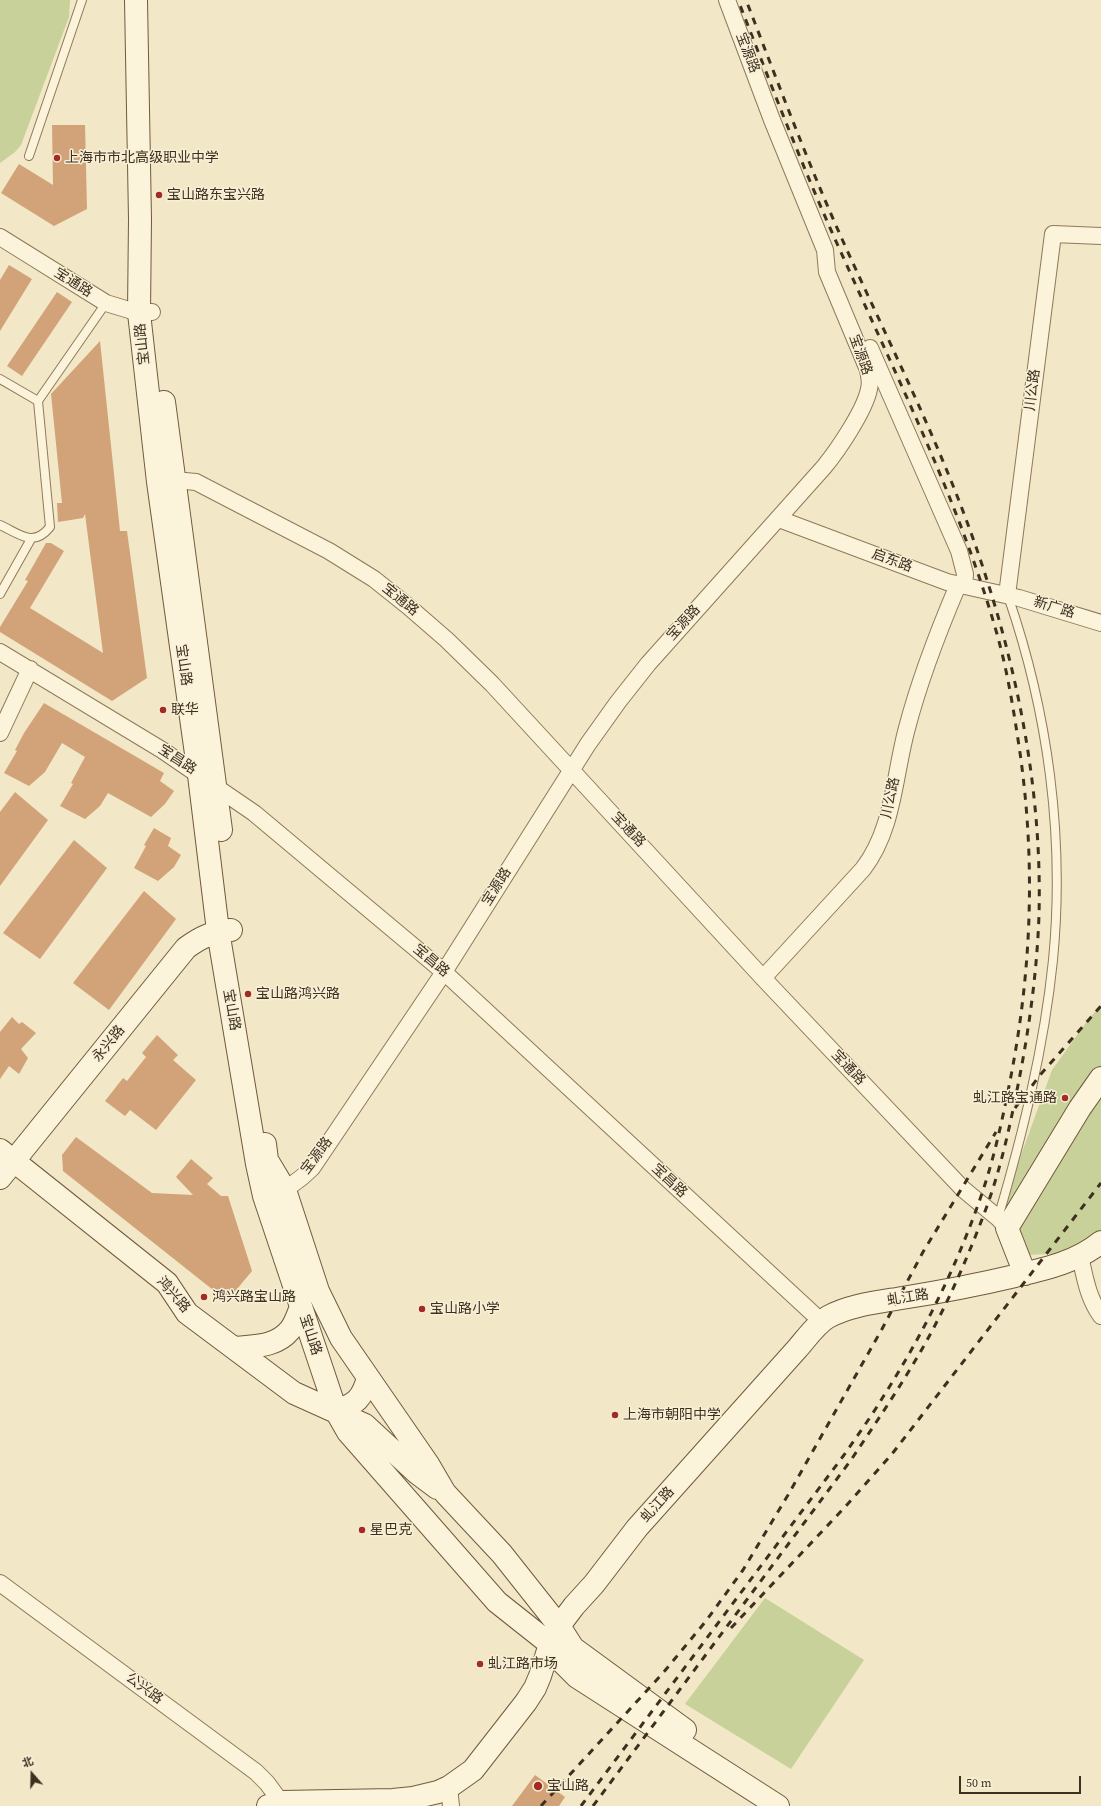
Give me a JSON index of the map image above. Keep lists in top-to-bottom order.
{
  "streets": {
    "main road": [
      "宝通路",
      "宝山路",
      "永兴路",
      "鸿兴路",
      "虬江路"
    ],
    "street": [
      "宝源路",
      "川公路",
      "启东路",
      "新广路",
      "宝昌路",
      "公兴路"
    ]
  },
  "crossings": [
    ["宝源路", "宝通路"],
    ["宝源路", "宝山路"],
    ["宝源路", "启东路"],
    ["宝源路", "宝昌路"],
    ["宝通路", "宝山路"],
    ["宝通路", "川公路"],
    ["宝通路", "虬江路"],
    ["宝山路", "宝昌路"],
    ["宝山路", "永兴路"],
    ["宝山路", "鸿兴路"],
    ["宝山路", "虬江路"],
    ["川公路", "启东路"],
    ["川公路", "新广路"],
    ["启东路", "新广路"],
    ["宝昌路", "虬江路"],
    ["永兴路", "鸿兴路"],
    ["虬江路", "公兴路"]
  ],
  "places": [
    "上海市市北高级职业中学",
    "宝山路东宝兴路",
    "联华",
    "宝山路鸿兴路",
    "虬江路宝通路",
    "鸿兴路宝山路",
    "宝山路小学",
    "上海市朝阳中学",
    "星巴克",
    "虬江路市场",
    "宝山路"
  ],
  "scale_bar": "50 m",
  "north": "top"
}
